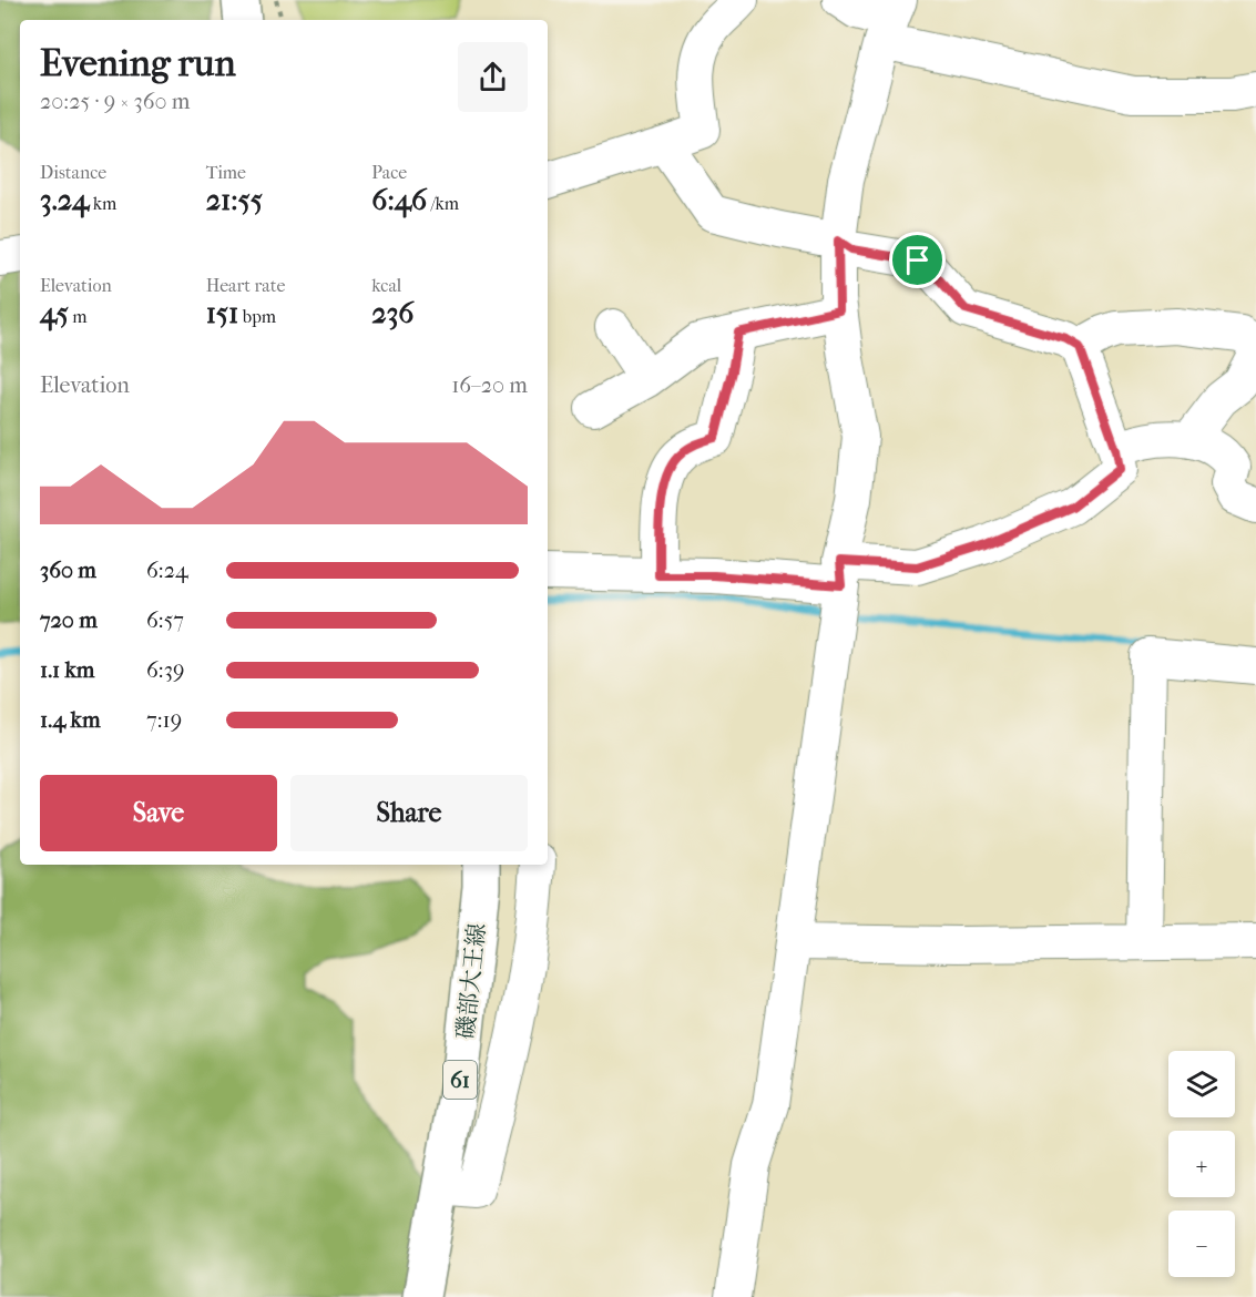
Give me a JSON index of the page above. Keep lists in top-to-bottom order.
{
  "streets": {
    "main road": ["磯部大王線", "61"]
  },
  "page": {
    "heading": ["Evening run", "20:25 · 9 × 360 m"],
    "stats": [
      ["Distance", "3.24 km"],
      ["Time", "21:55"],
      ["Pace", "6:46 /km"],
      ["Elevation", "45 m"],
      ["Heart rate", "151 bpm"],
      ["kcal", "236"]
    ],
    "chart": ["Elevation", "16–20 m"],
    "list": [
      {
        "name": "360 m",
        "note": "6:24"
      },
      {
        "name": "720 m",
        "note": "6:57"
      },
      {
        "name": "1.1 km",
        "note": "6:39"
      },
      {
        "name": "1.4 km",
        "note": "7:19"
      }
    ],
    "buttons": ["Save", "Share"],
    "map_buttons": ["+", "−"]
  }
}
